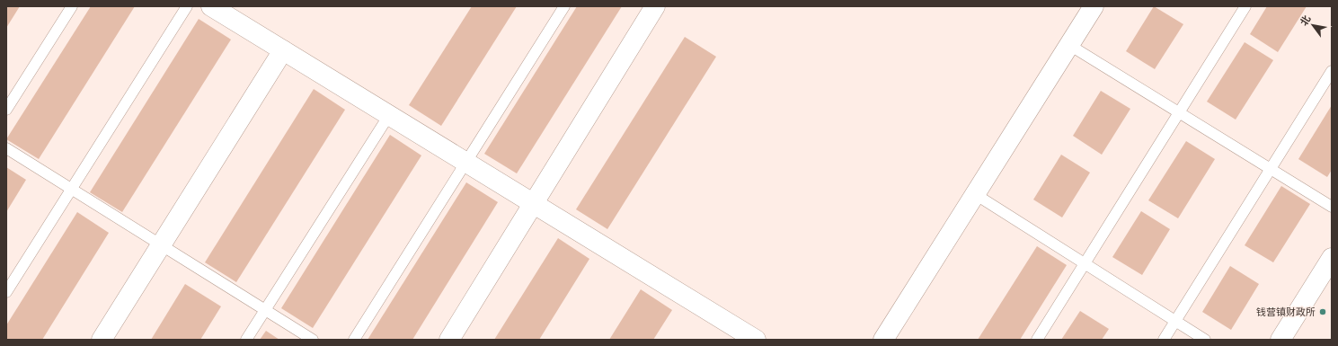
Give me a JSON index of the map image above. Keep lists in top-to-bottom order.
{
  "places": ["钱营镇财政所"],
  "north": "top left"
}
